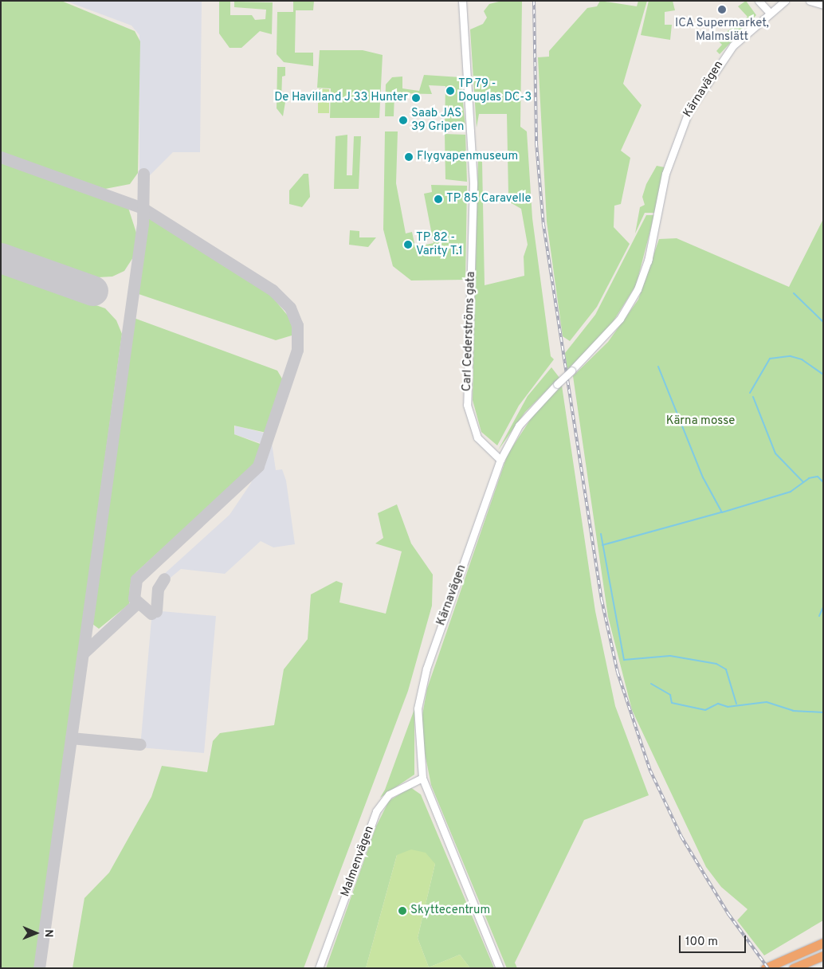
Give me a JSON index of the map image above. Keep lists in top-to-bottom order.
{
  "streets": {
    "street": ["Kärnavägen", "Carl Cederströms gata", "Malmenvägen"]
  },
  "crossings": [
    ["Kärnavägen", "Carl Cederströms gata"],
    ["Kärnavägen", "Malmenvägen"]
  ],
  "parks": ["Kärna mosse"],
  "places": [
    "ICA Supermarket, Malmslätt",
    "TP 79 - Douglas DC-3",
    "De Havilland J 33 Hunter",
    "Saab JAS 39 Gripen",
    "Flygvapenmuseum",
    "TP 85 Caravelle",
    "TP 82 - Varity T.1",
    "Skyttecentrum"
  ],
  "scale_bar": "100 m",
  "north": "right"
}
